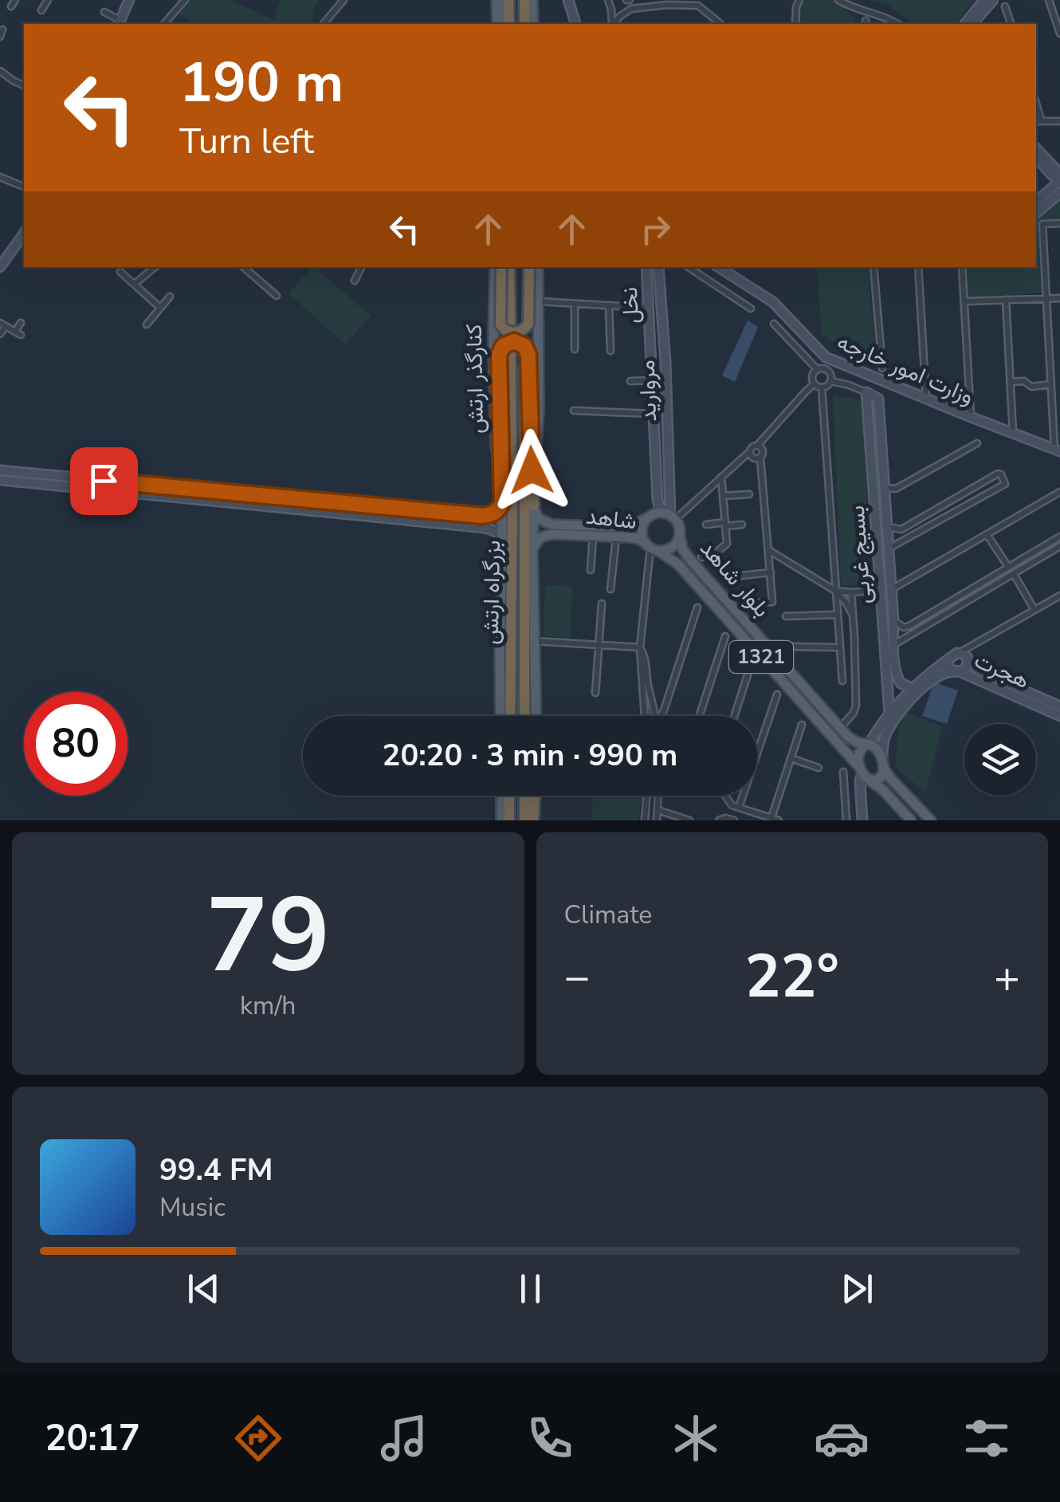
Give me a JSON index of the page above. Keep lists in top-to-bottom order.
{
  "streets": {
    "highway": ["بزرگراه ارتش"],
    "main road": [
      "نخل",
      "وزارت امور خارجه",
      "کنارگذر ارتش",
      "مروارید",
      "شاهد",
      "بسیج غربی",
      "بلوار شاهد",
      "1321",
      "هجرت"
    ]
  },
  "crossings": [
    ["مروارید", "شاهد"],
    ["مروارید", "بلوار شاهد"],
    ["شاهد", "بلوار شاهد"],
    ["بسیج غربی", "هجرت"],
    ["بلوار شاهد", "هجرت"]
  ],
  "page": {
    "turn": ["190 m", "Turn left"],
    "limit": "80",
    "trip": "20:20 · 3 min · 990 m",
    "tile": [
      ["79", "km/h"],
      "Climate"
    ],
    "heat": ["−", "22°", "+"],
    "song": ["99.4 FM", "Music"],
    "tabs": "20:17"
  }
}
